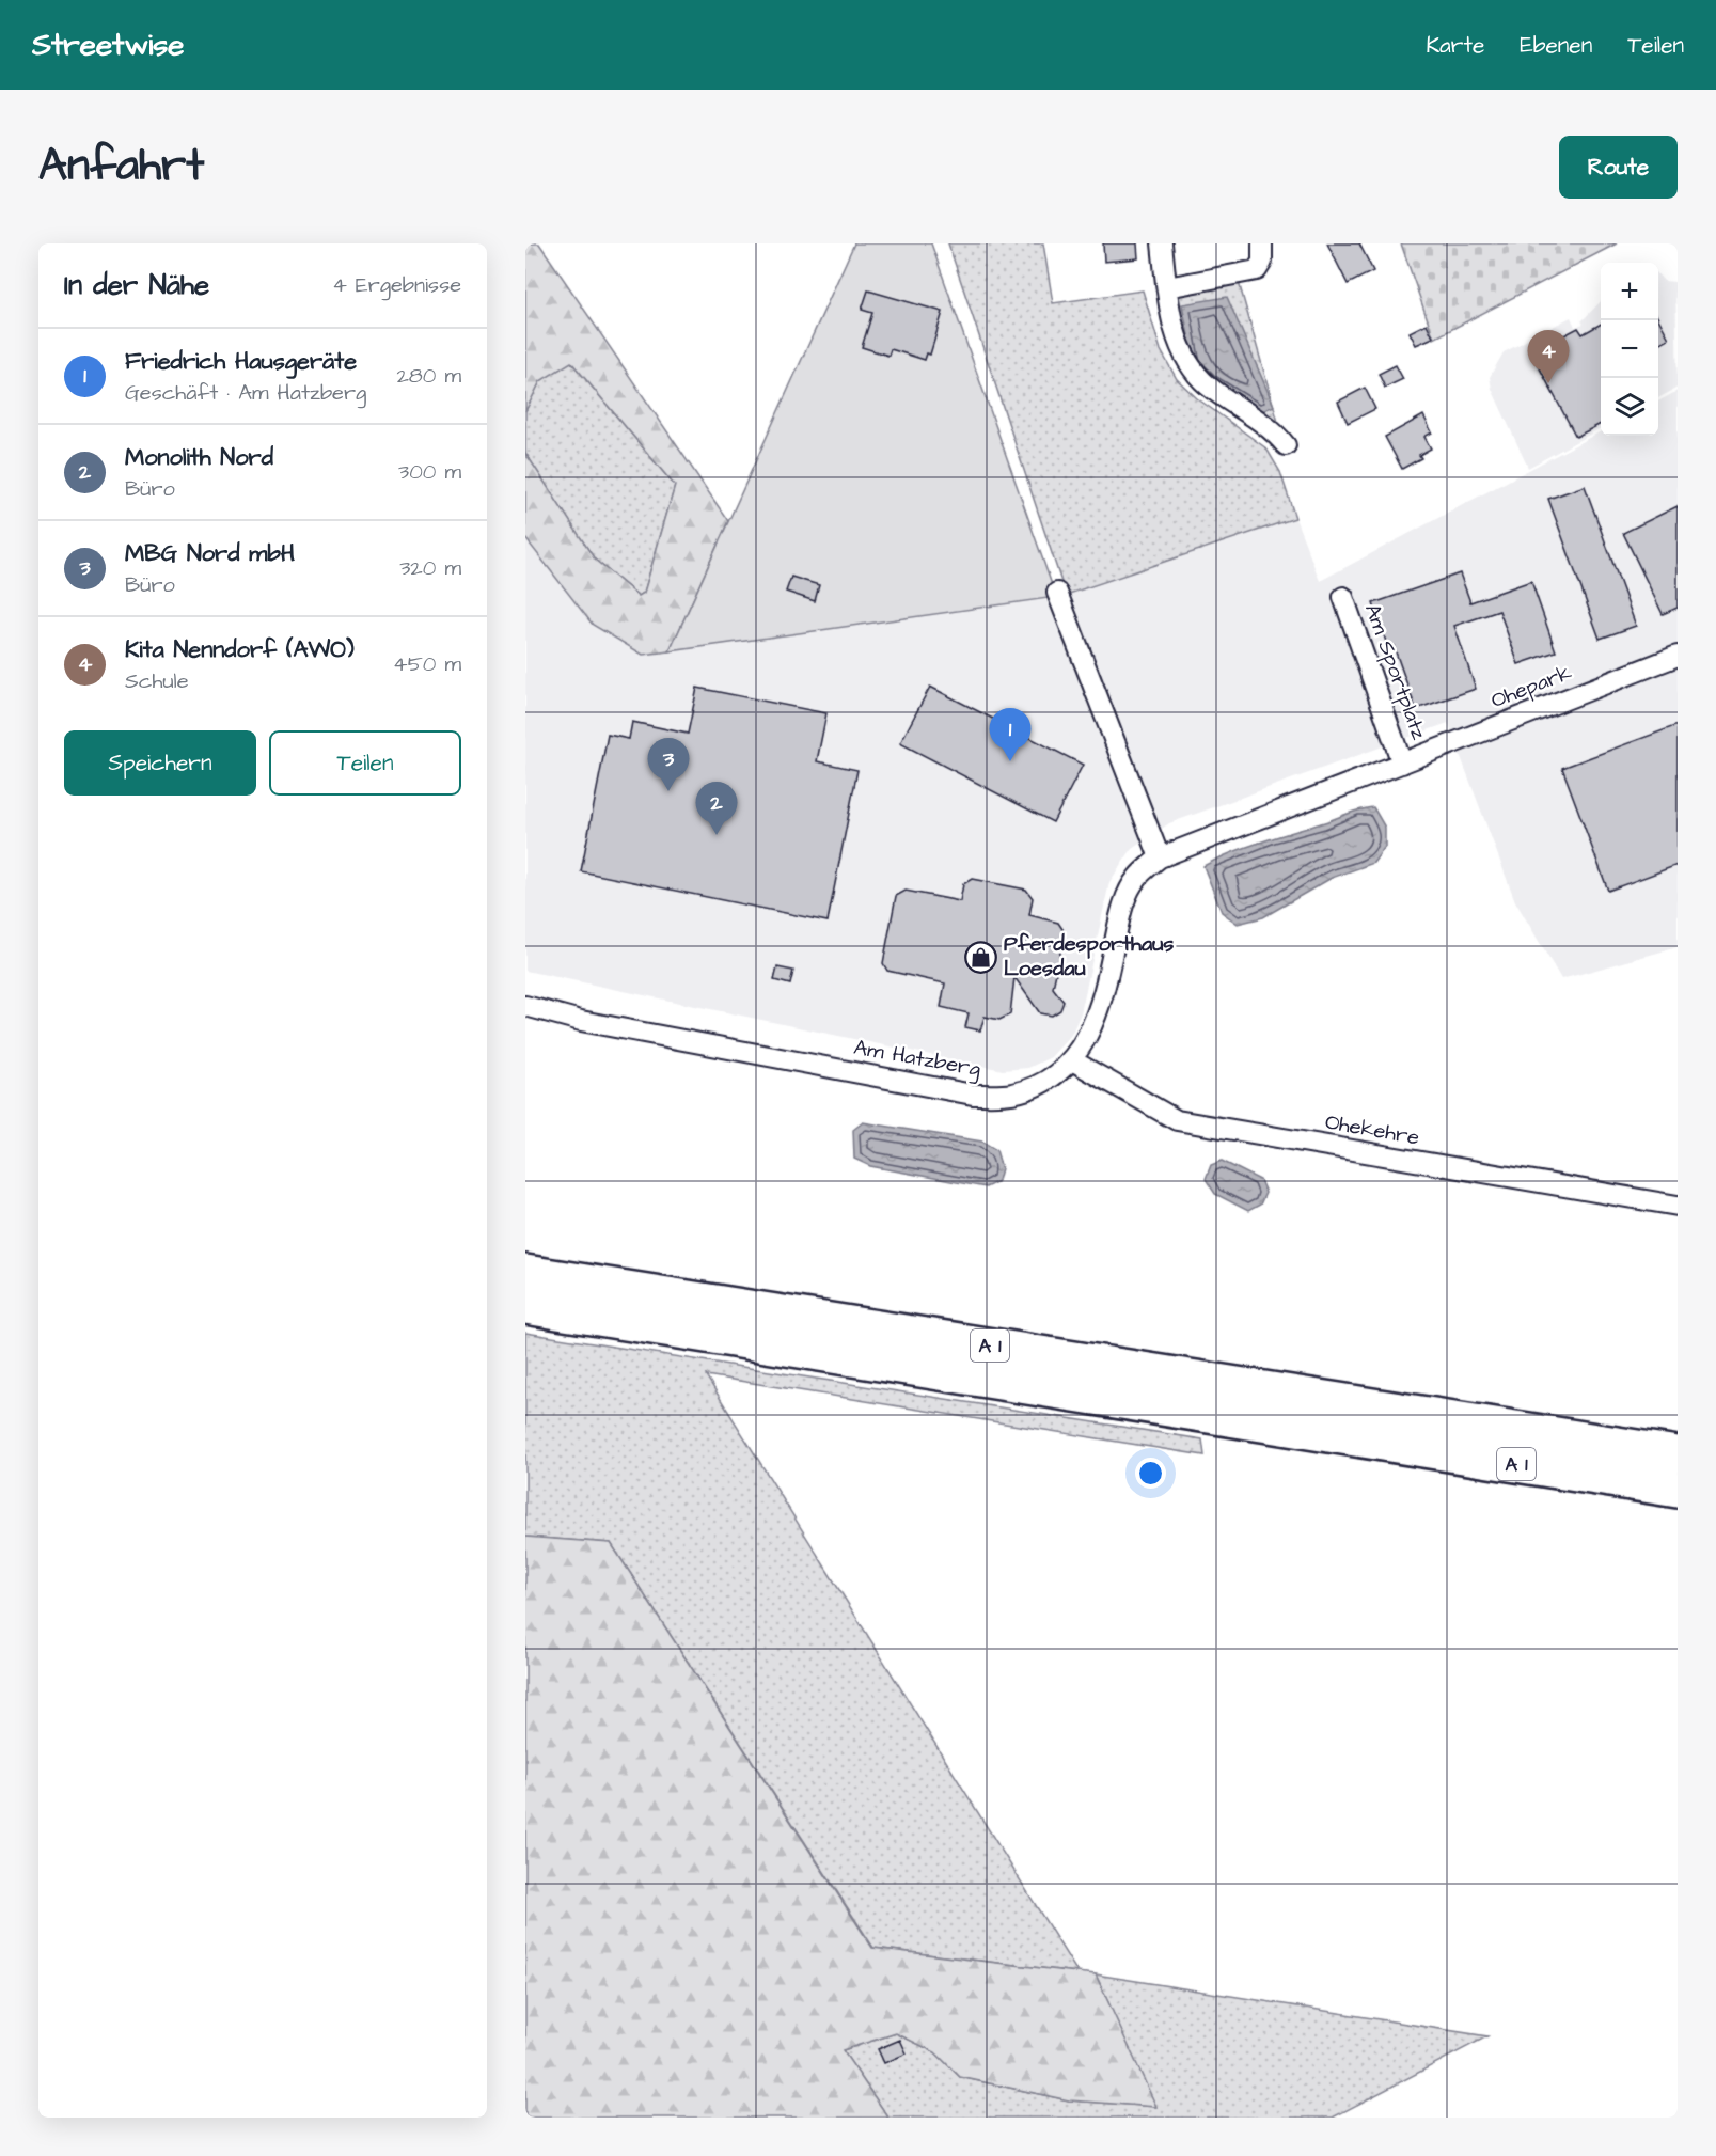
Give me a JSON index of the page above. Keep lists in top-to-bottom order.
{
  "streets": {
    "highway": ["A 1"],
    "street": [
      "Am Sportplatz",
      "Ohepark",
      "Am Hatzberg",
      "Ohekehre"
    ]
  },
  "crossings": [
    ["Am Sportplatz", "Ohepark"],
    ["Am Sportplatz", "Am Hatzberg"],
    ["Ohepark", "Am Hatzberg"],
    ["Am Hatzberg", "Ohekehre"]
  ],
  "places": {
    "shop": ["Pferdesporthaus Loesdau"]
  },
  "page": {
    "header": "Streetwise",
    "nav": ["Karte", "Ebenen", "Teilen"],
    "title": "Anfahrt",
    "buttons": [
      "Route",
      ["Speichern", "Teilen"]
    ],
    "heading": ["In der Nähe", "4 Ergebnisse"],
    "map_buttons": ["+", "−"],
    "list": [
      {
        "mark": "1",
        "name": "Friedrich Hausgeräte",
        "note": "Geschäft · Am Hatzberg",
        "value": "280 m"
      },
      {
        "mark": "2",
        "name": "Monolith Nord",
        "note": "Büro",
        "value": "300 m"
      },
      {
        "mark": "3",
        "name": "MBG Nord mbH",
        "note": "Büro",
        "value": "320 m"
      },
      {
        "mark": "4",
        "name": "Kita Nenndorf (AWO)",
        "note": "Schule",
        "value": "450 m"
      }
    ],
    "pins": [
      "4",
      "1",
      "3",
      "2"
    ]
  }
}
